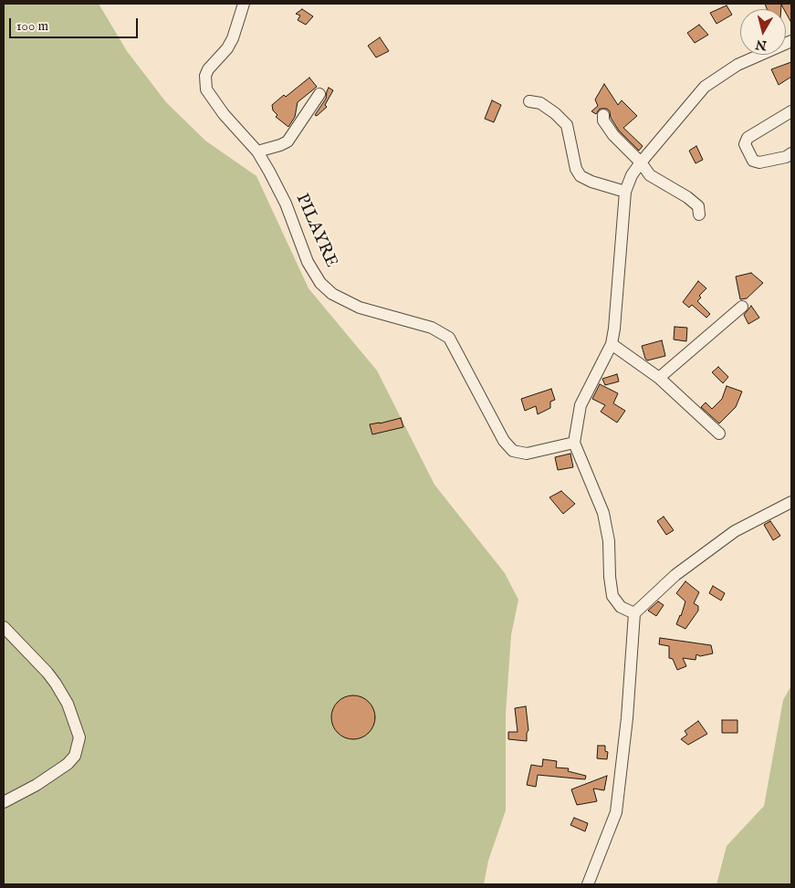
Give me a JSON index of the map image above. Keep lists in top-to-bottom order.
{
  "streets": {
    "street": ["PILAYRE"]
  },
  "scale_bar": "100 m",
  "north": "bottom"
}
